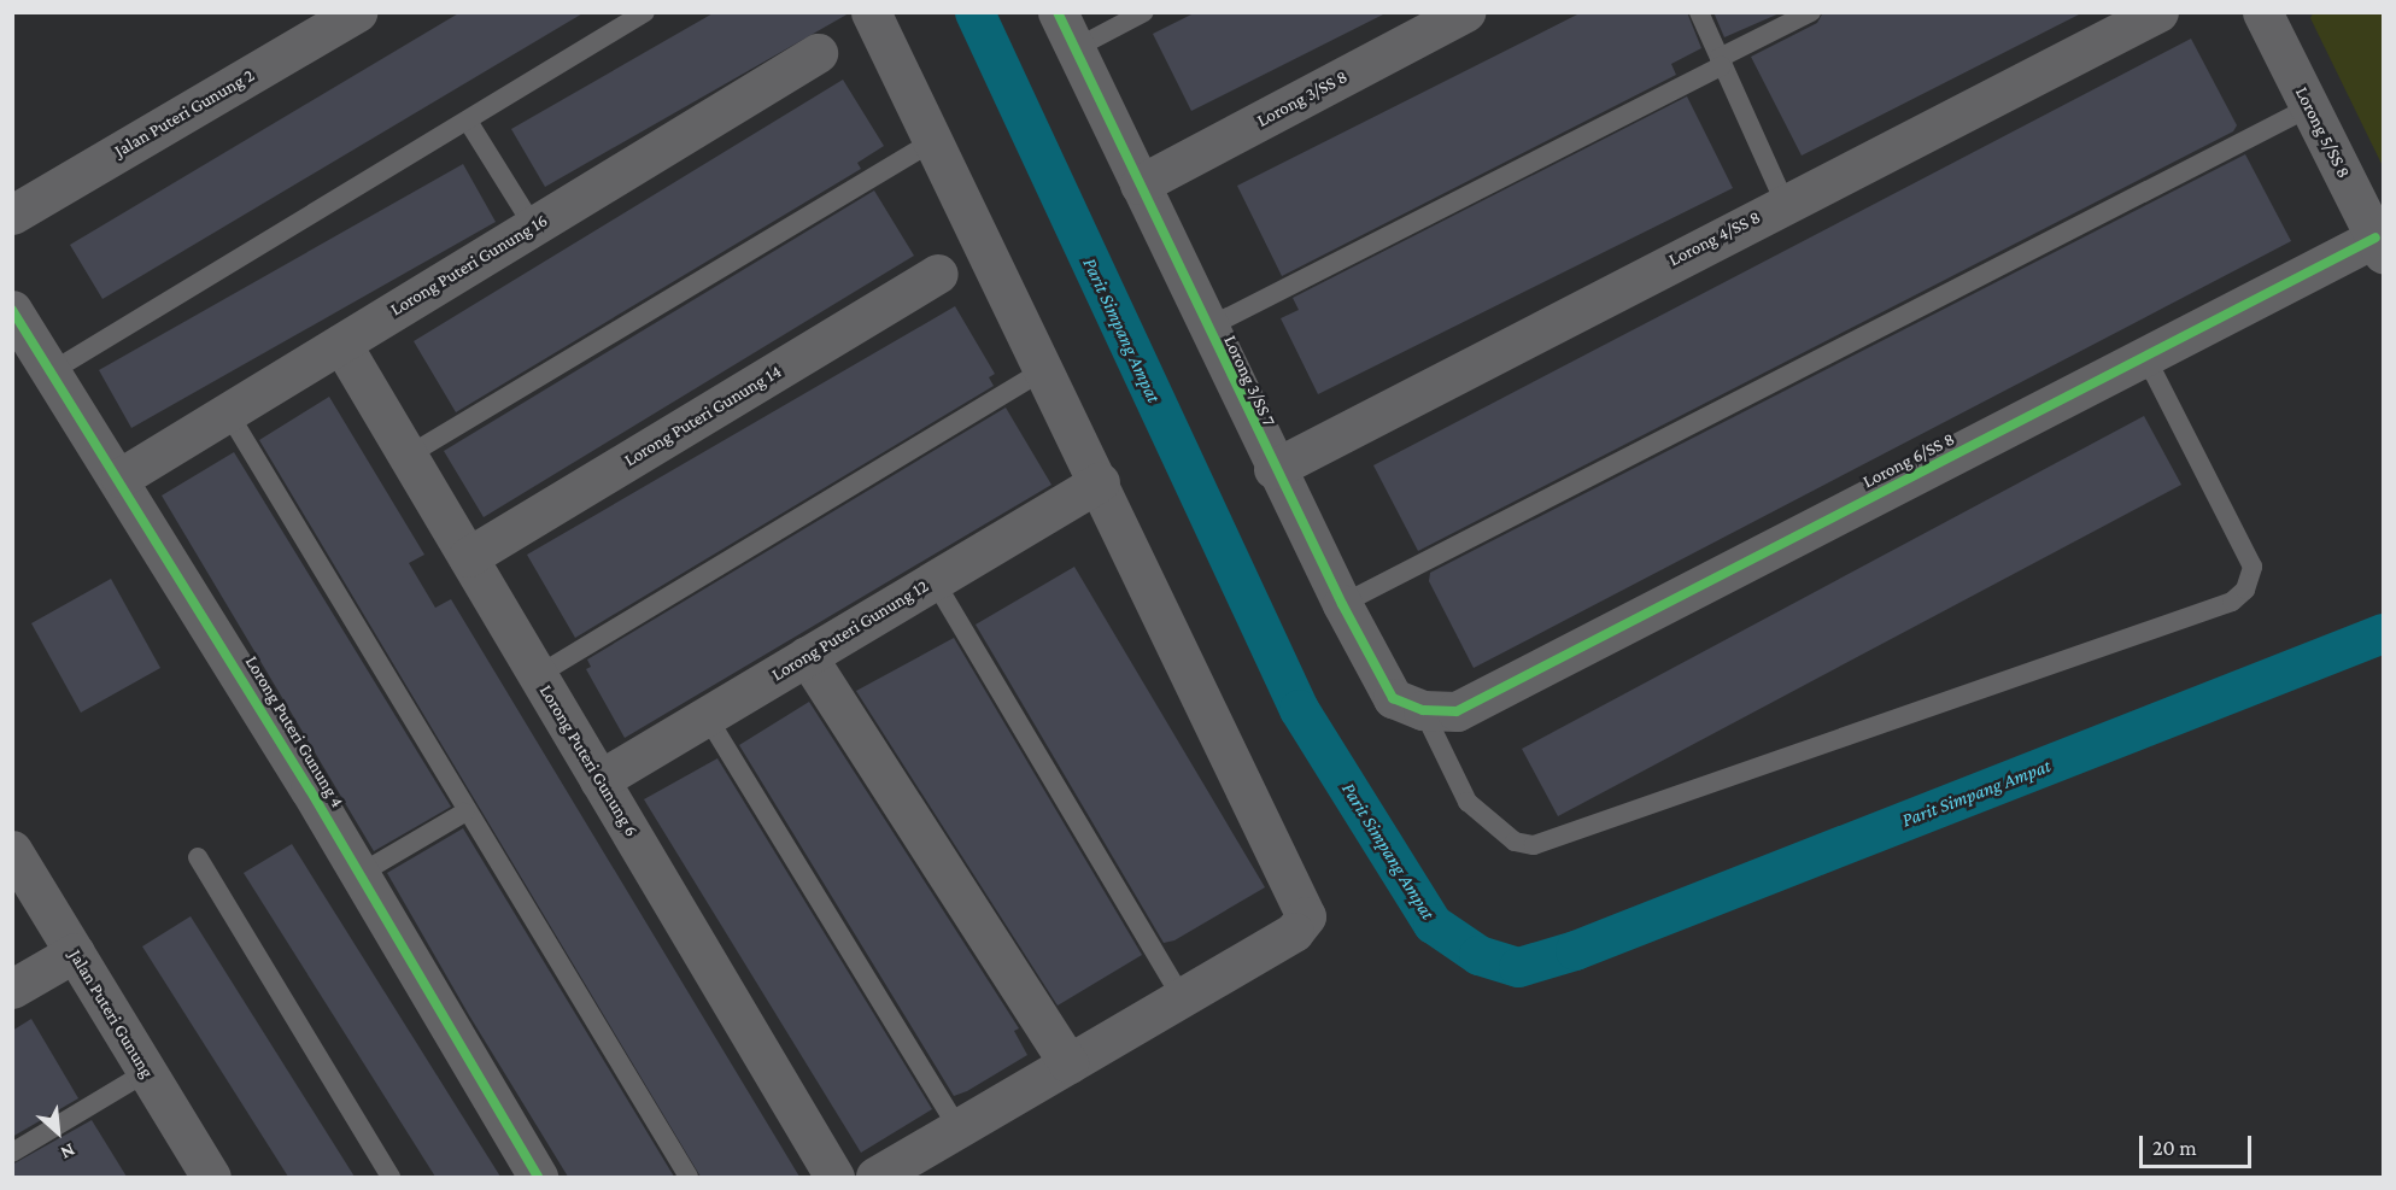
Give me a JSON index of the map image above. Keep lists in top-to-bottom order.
{
  "streets": {
    "street": [
      "Lorong 3/SS 8",
      "Jalan Puteri Gunung 2",
      "Lorong 5/SS 8",
      "Lorong 4/SS 8",
      "Lorong Puteri Gunung 16",
      "Lorong 3/SS 7",
      "Lorong Puteri Gunung 14",
      "Lorong 6/SS 8",
      "Lorong Puteri Gunung 12",
      "Lorong Puteri Gunung 4",
      "Lorong Puteri Gunung 6",
      "Jalan Puteri Gunung"
    ]
  },
  "crossings": [
    ["Lorong 3/SS 8", "Lorong 3/SS 7"],
    ["Lorong 5/SS 8", "Lorong 6/SS 8"],
    ["Lorong 4/SS 8", "Lorong 3/SS 7"],
    ["Lorong Puteri Gunung 16", "Lorong Puteri Gunung 4"],
    ["Lorong Puteri Gunung 16", "Lorong Puteri Gunung 6"],
    ["Lorong 3/SS 7", "Lorong 6/SS 8"],
    ["Lorong Puteri Gunung 14", "Lorong Puteri Gunung 6"],
    ["Lorong Puteri Gunung 12", "Lorong Puteri Gunung 6"]
  ],
  "water": ["Parit Simpang Ampat"],
  "scale_bar": "20 m",
  "north": "bottom right"
}
